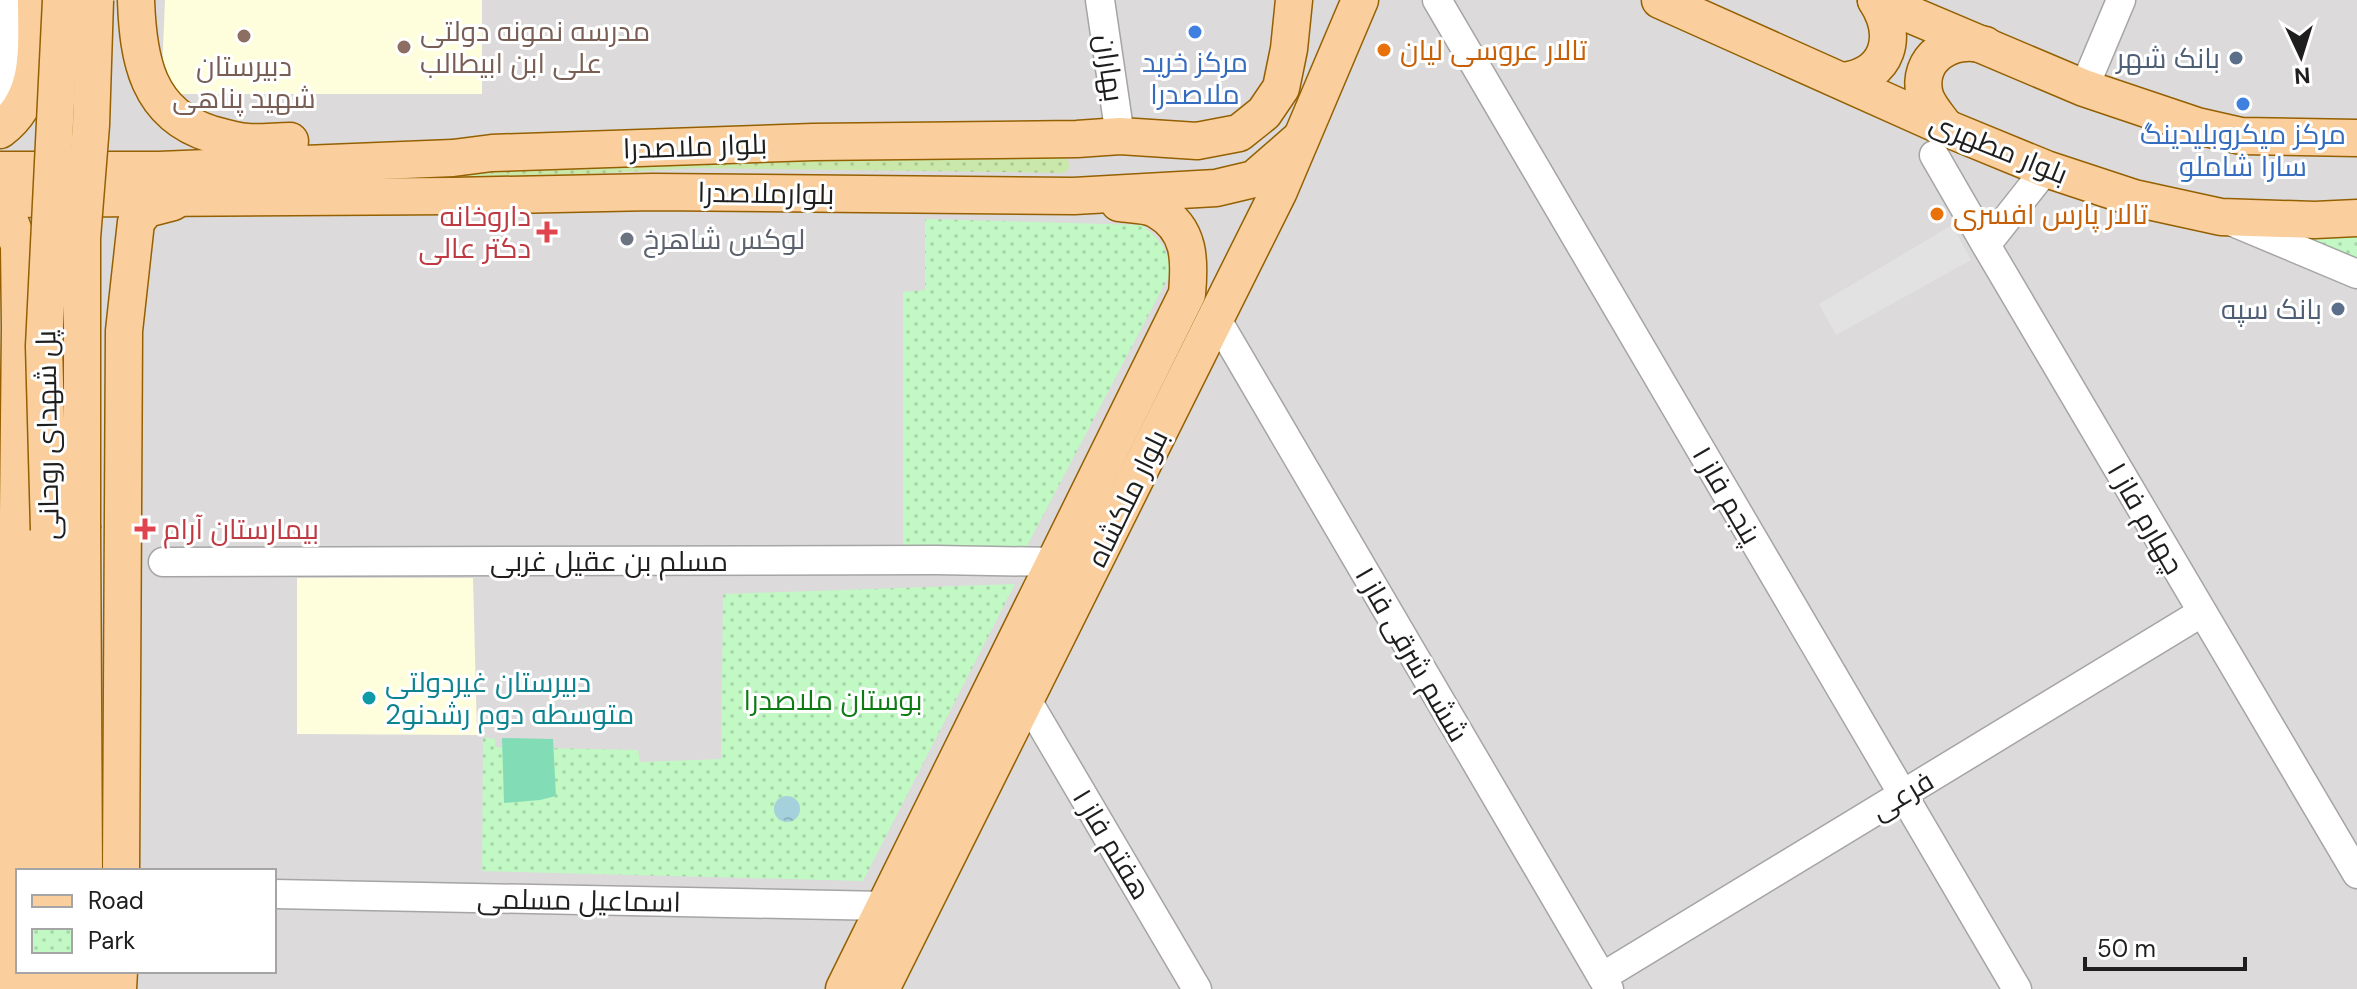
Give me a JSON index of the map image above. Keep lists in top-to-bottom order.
{
  "streets": {
    "main road": [
      "بلوار ملاصدرا",
      "بلوار مطهری",
      "بلوارملاصدرا",
      "پل شهدای روحانی",
      "بلوار ملکشاه"
    ],
    "street": [
      "بهاران",
      "پنجم فاز ۱",
      "چهارم فاز ۱",
      "مسلم بن عقیل غربی",
      "ششم شرقی فاز ۱",
      "فرعی",
      "هفتم فاز ۱",
      "اسماعیل مسلمی"
    ]
  },
  "crossings": [
    ["بهاران", "بلوار ملاصدرا"],
    ["بلوار مطهری", "چهارم فاز ۱"],
    ["بلوارملاصدرا", "بلوار ملکشاه"],
    ["پنجم فاز ۱", "فرعی"],
    ["بلوار ملکشاه", "مسلم بن عقیل غربی"],
    ["بلوار ملکشاه", "ششم شرقی فاز ۱"],
    ["بلوار ملکشاه", "هفتم فاز ۱"],
    ["بلوار ملکشاه", "اسماعیل مسلمی"],
    ["چهارم فاز ۱", "فرعی"],
    ["ششم شرقی فاز ۱", "فرعی"]
  ],
  "parks": ["بوستان ملاصدرا"],
  "places": {
    "other": [
      "مرکز خرید ملاصدرا",
      "دبیرستان شهید پناهی",
      "مدرسه نمونه دولتی علی ابن ابیطالب",
      "تالار عروسی لیان",
      "بانک شهر",
      "مرکز میکروبلیدینگ سارا شاملو",
      "تالار پارس افسری",
      "لوکس شاهرخ",
      "بانک سپه",
      "دبیرستان غیردولتی متوسطه دوم رشدنو2"
    ],
    "health": ["داروخانه دکتر عالی", "بیمارستان آرام"]
  },
  "legend": ["Road", "Park"],
  "scale_bar": "50 m",
  "north": "bottom"
}
